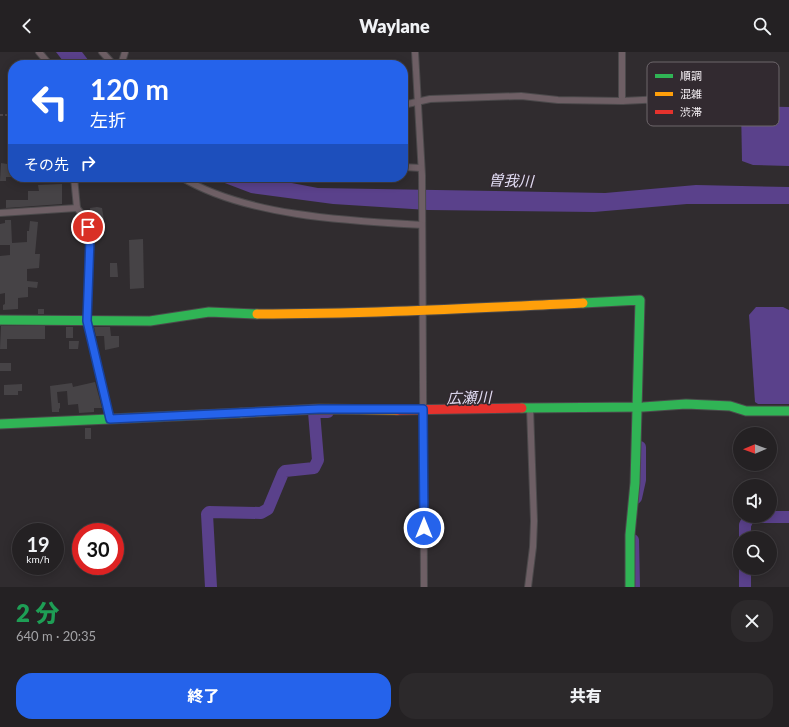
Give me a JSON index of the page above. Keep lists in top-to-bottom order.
{
  "water": ["曽我川", "広瀬川"],
  "legend": ["順調", "混雑", "渋滞"],
  "north": "left",
  "page": {
    "header": "Waylane",
    "turn": ["120 m", "左折"],
    "then": "その先",
    "speed": "19 km/h",
    "limit": "30",
    "heading": ["2 分", "640 m · 20:35"],
    "buttons": ["終了", "共有"]
  }
}
